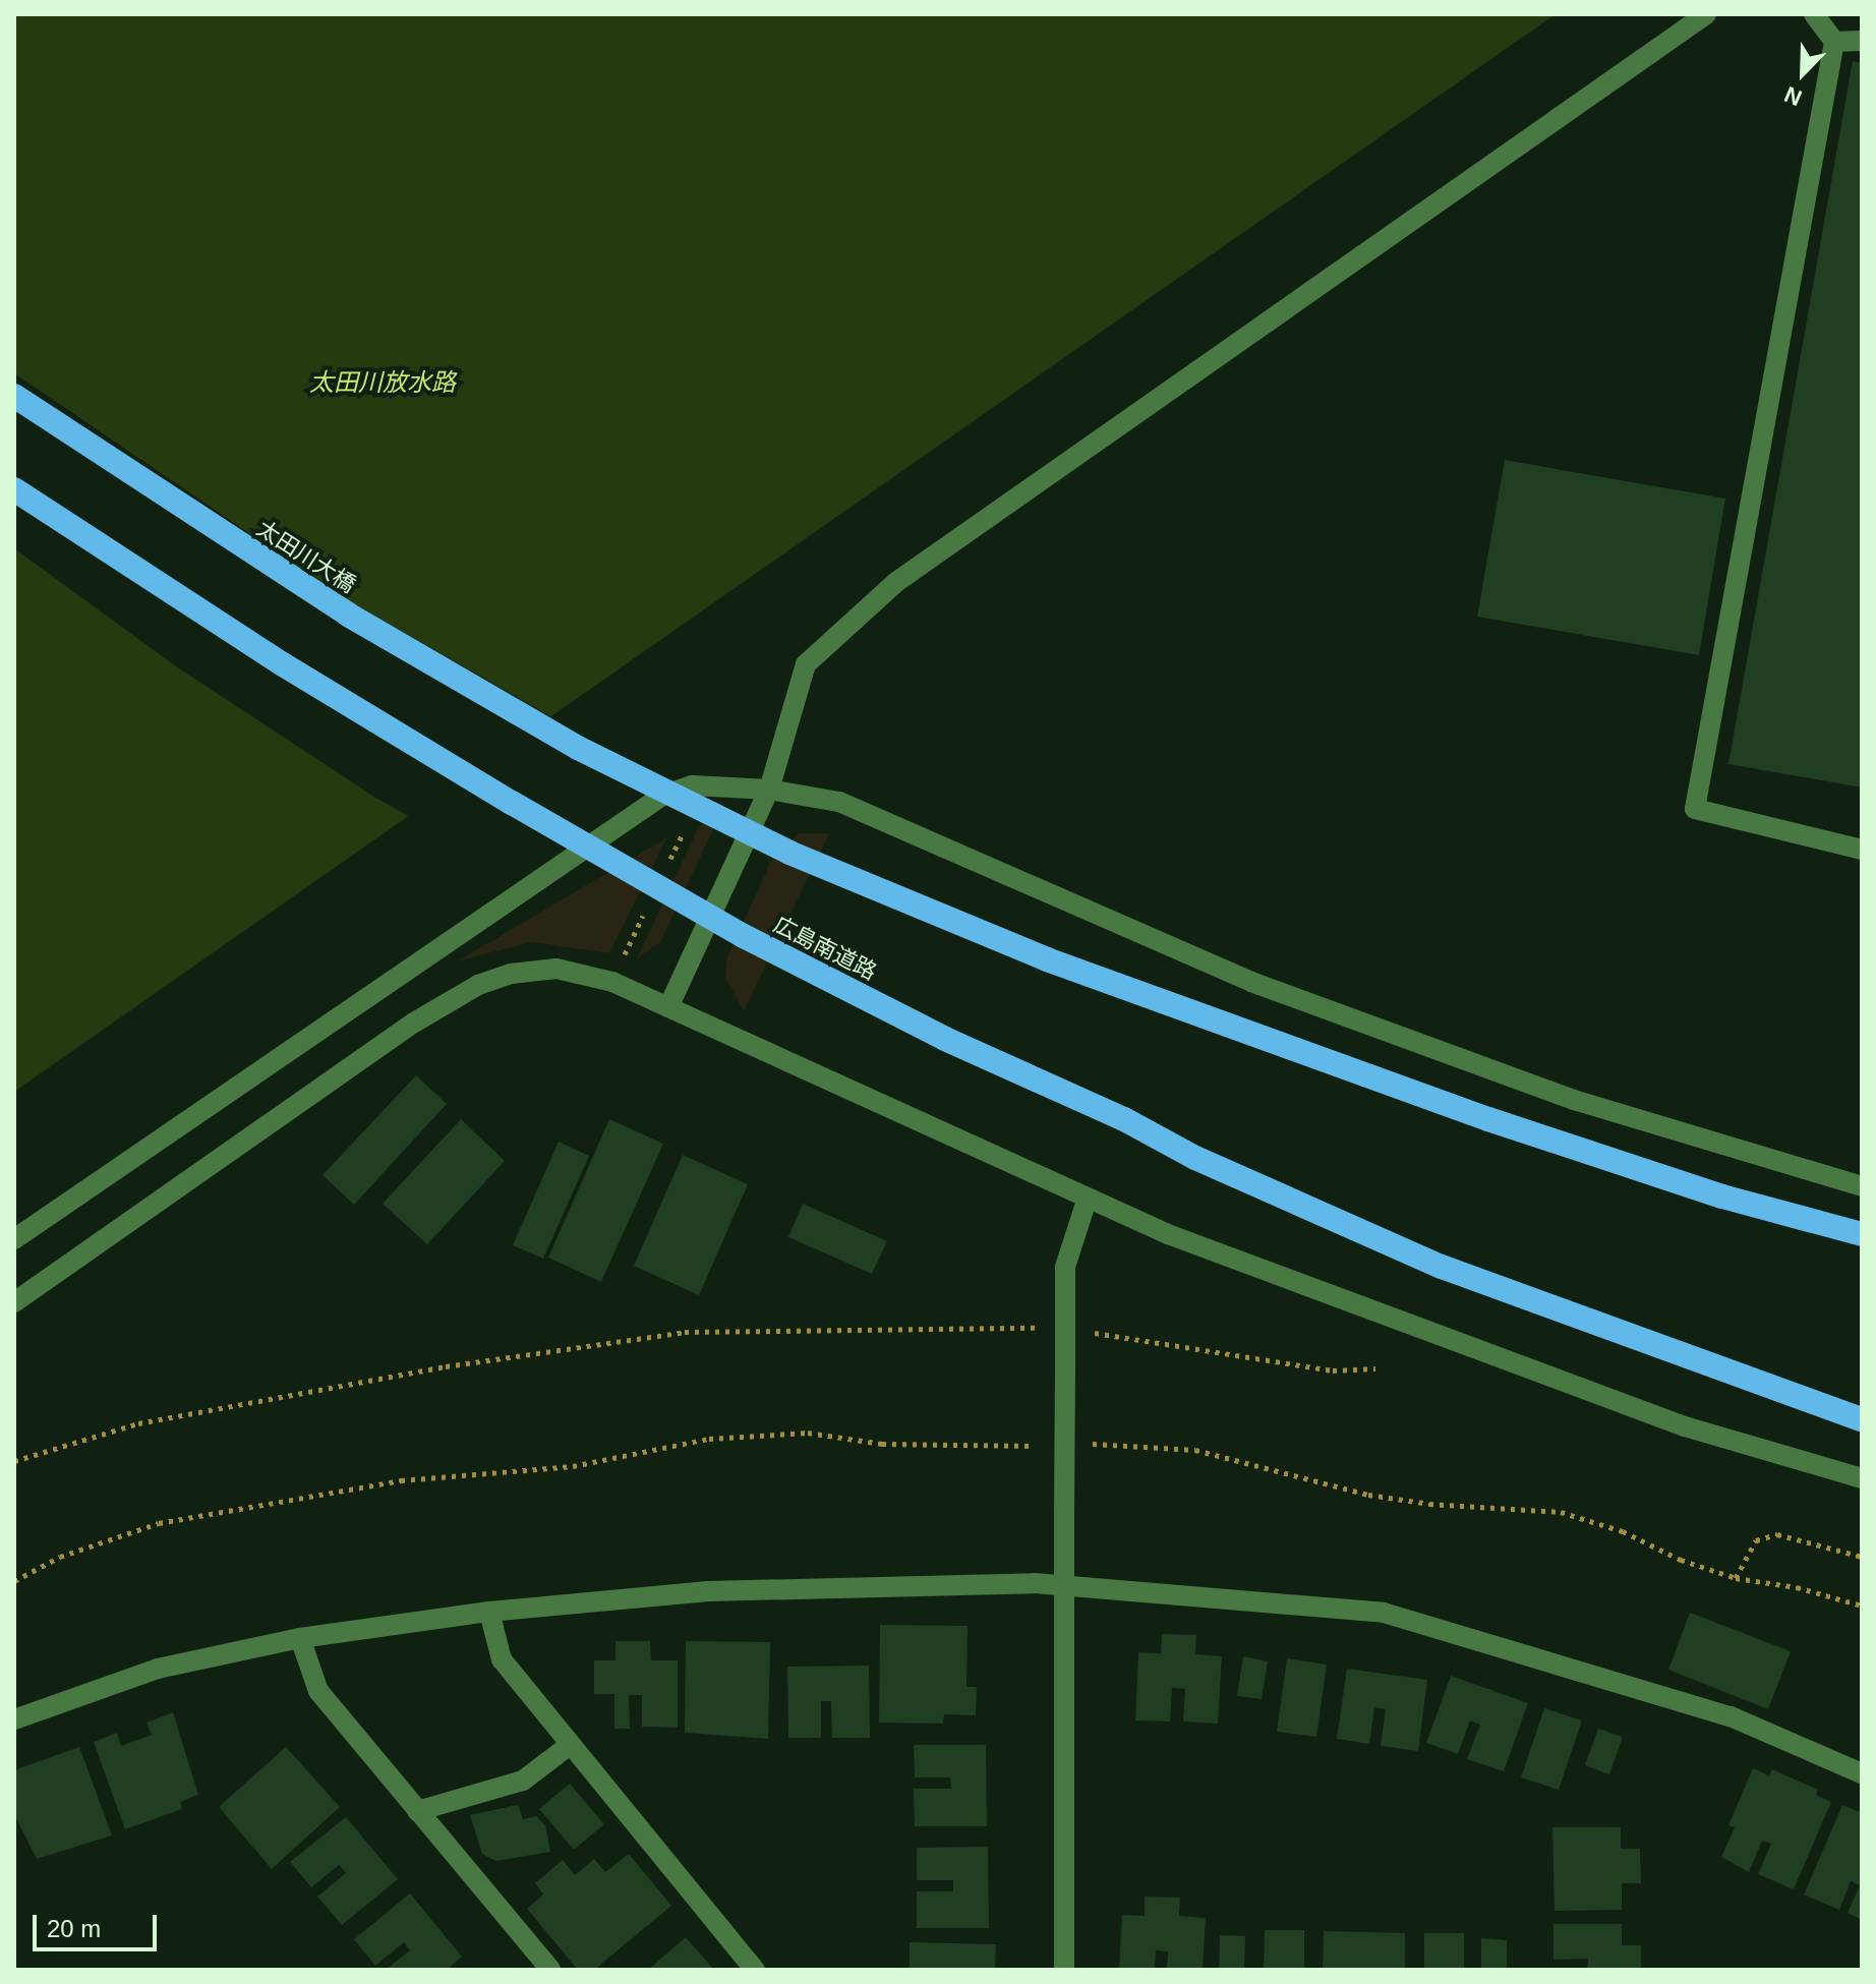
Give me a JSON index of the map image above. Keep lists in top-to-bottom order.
{
  "streets": {
    "highway": ["太田川大橋", "広島南道路"]
  },
  "water": ["太田川放水路"],
  "scale_bar": "20 m",
  "north": "bottom left"
}
